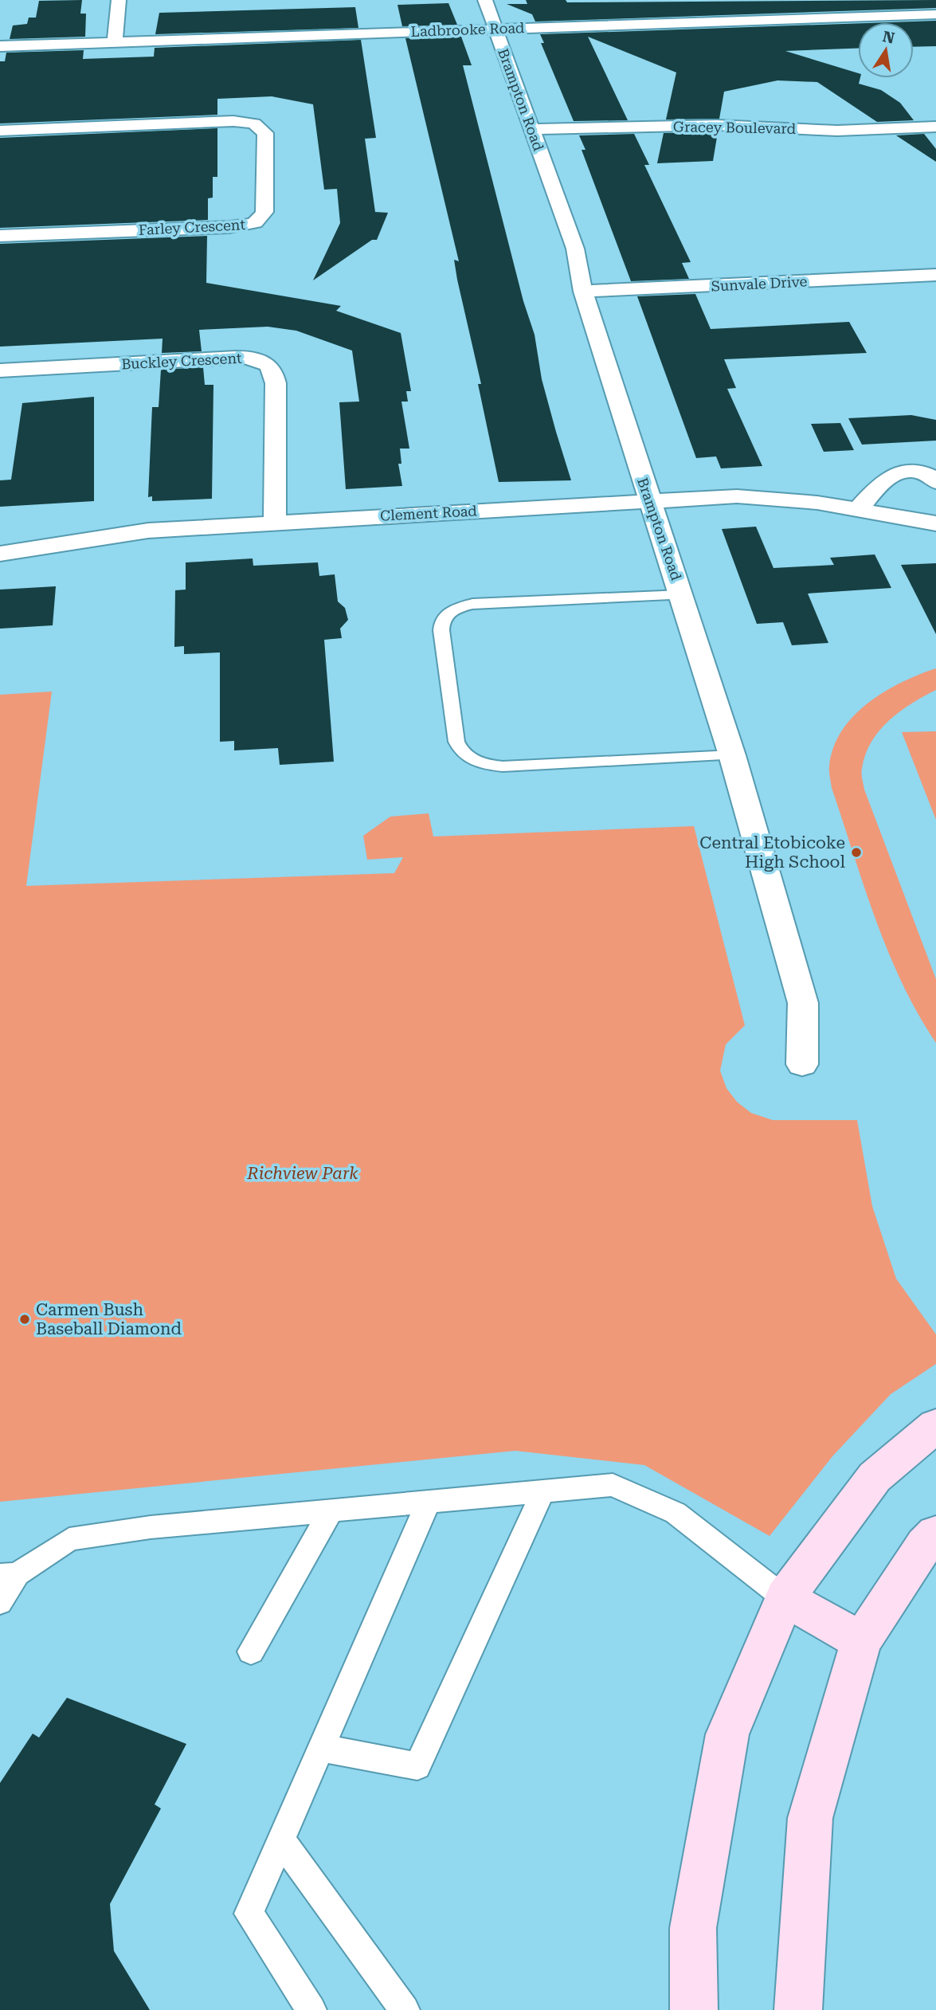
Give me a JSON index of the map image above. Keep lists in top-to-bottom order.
{
  "streets": {
    "street": [
      "Ladbrooke Road",
      "Brampton Road",
      "Gracey Boulevard",
      "Farley Crescent",
      "Sunvale Drive",
      "Buckley Crescent",
      "Clement Road"
    ]
  },
  "crossings": [
    ["Ladbrooke Road", "Brampton Road"],
    ["Brampton Road", "Gracey Boulevard"],
    ["Brampton Road", "Sunvale Drive"],
    ["Brampton Road", "Clement Road"],
    ["Buckley Crescent", "Clement Road"]
  ],
  "parks": ["Richview Park"],
  "places": ["Central Etobicoke High School", "Carmen Bush Baseball Diamond"],
  "north": "top"
}
